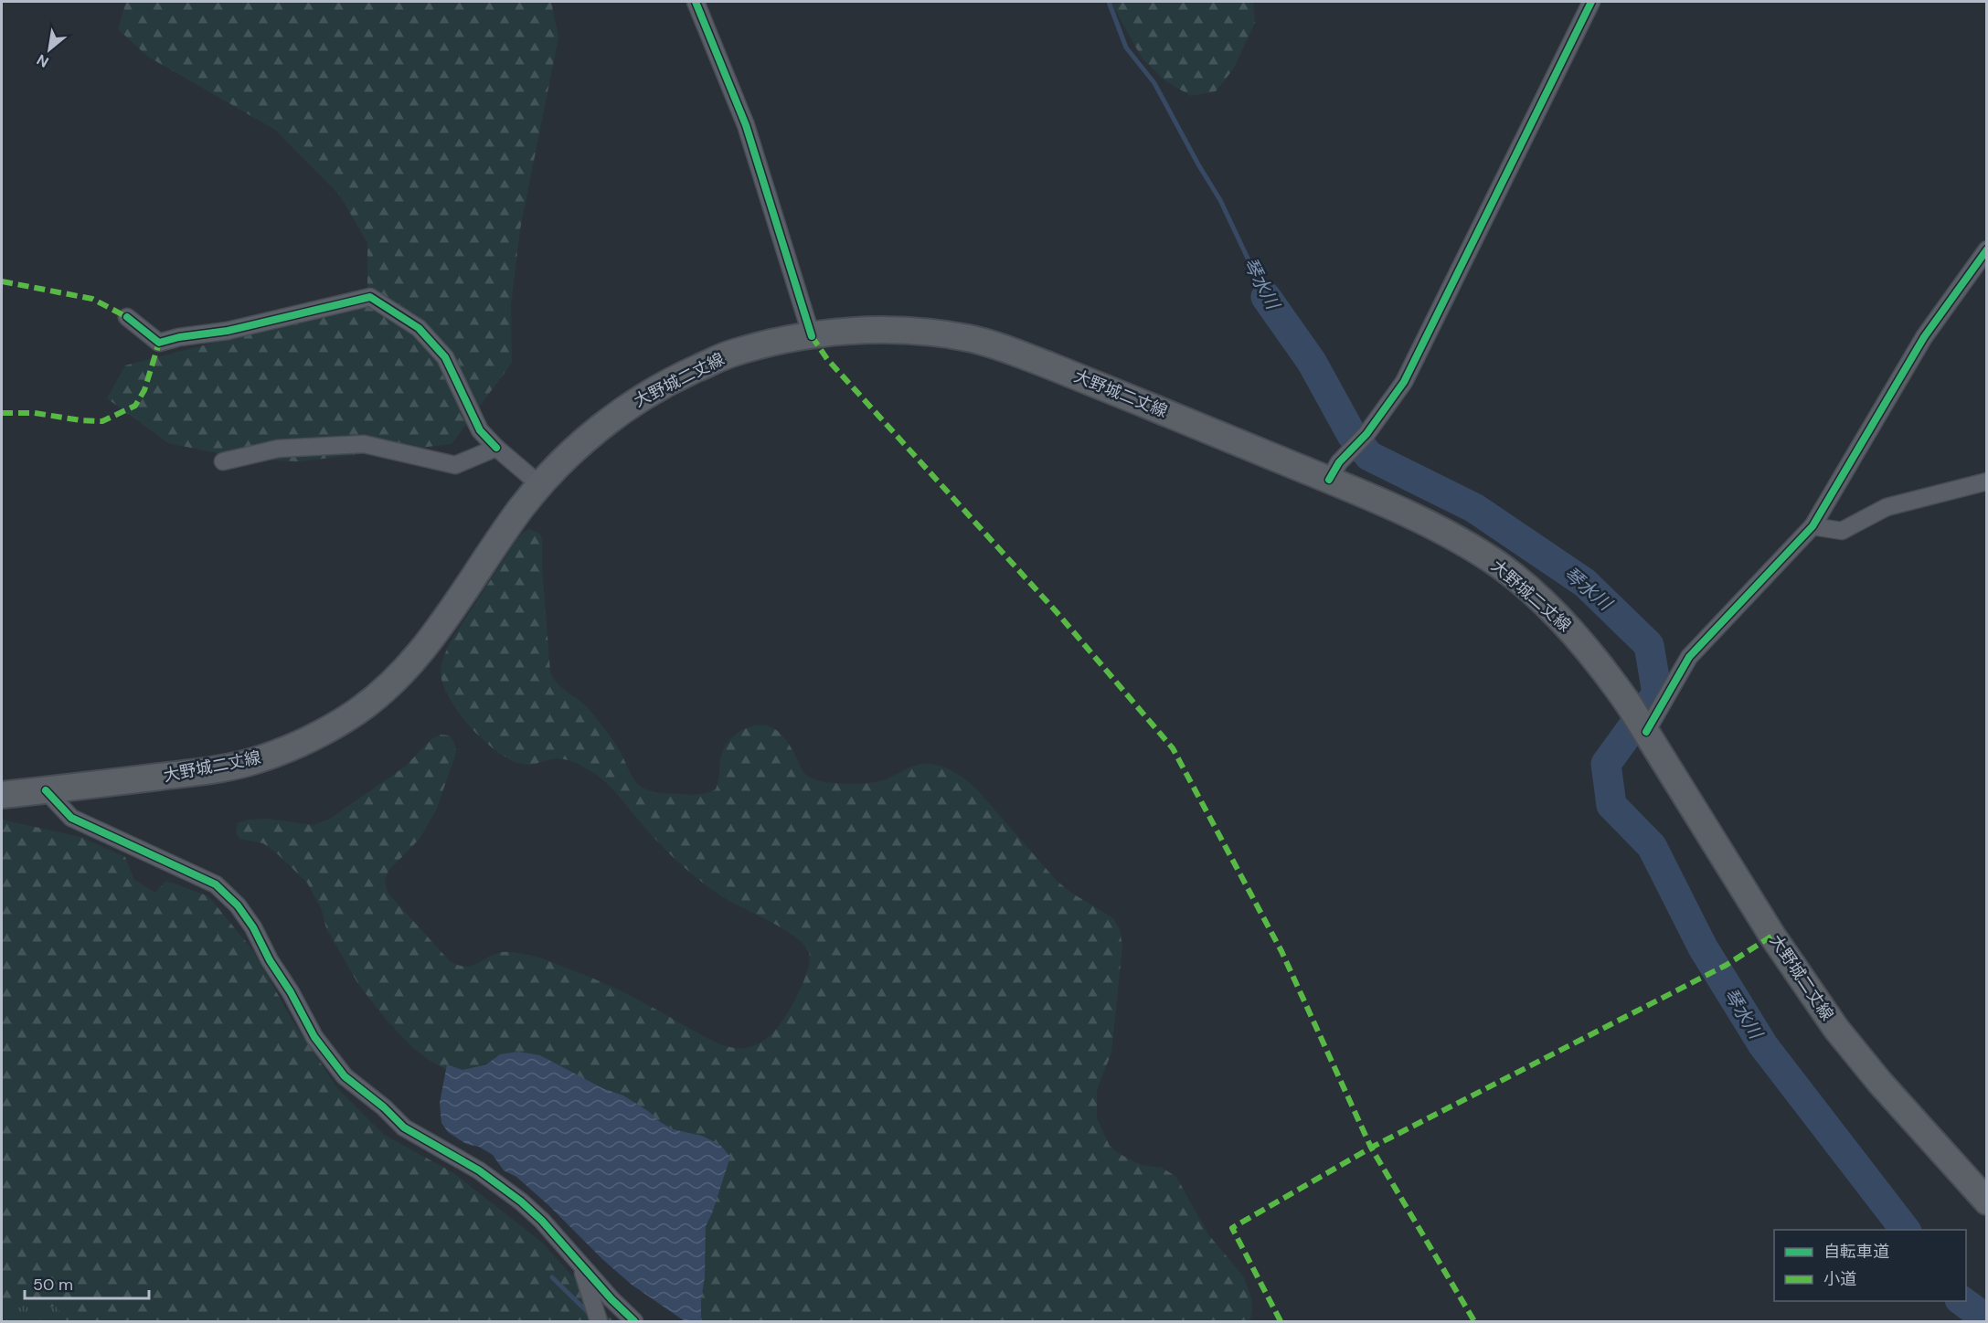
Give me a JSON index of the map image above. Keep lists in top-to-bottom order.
{
  "streets": {
    "main road": ["大野城二丈線"]
  },
  "water": ["琴水川"],
  "legend": ["自転車道", "小道"],
  "scale_bar": "50 m",
  "north": "bottom left"
}
